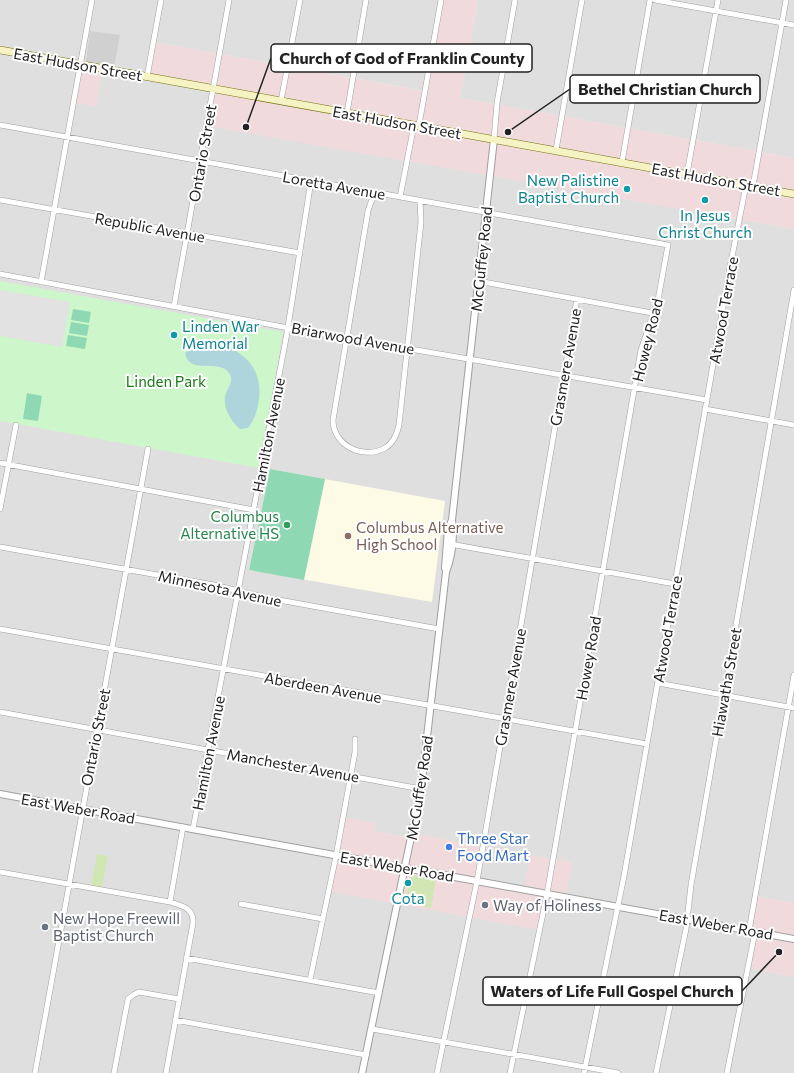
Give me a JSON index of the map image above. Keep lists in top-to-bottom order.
{
  "streets": {
    "main road": ["East Hudson Street"],
    "street": [
      "Ontario Street",
      "Loretta Avenue",
      "Republic Avenue",
      "McGuffey Road",
      "Atwood Terrace",
      "Briarwood Avenue",
      "Howey Road",
      "Grasmere Avenue",
      "Hamilton Avenue",
      "Minnesota Avenue",
      "Hiawatha Street",
      "Aberdeen Avenue",
      "Manchester Avenue",
      "East Weber Road"
    ]
  },
  "crossings": [
    ["East Hudson Street", "Ontario Street"],
    ["East Hudson Street", "McGuffey Road"],
    ["East Hudson Street", "Atwood Terrace"],
    ["Ontario Street", "Loretta Avenue"],
    ["Ontario Street", "Republic Avenue"],
    ["Ontario Street", "Briarwood Avenue"],
    ["Ontario Street", "Minnesota Avenue"],
    ["Ontario Street", "Aberdeen Avenue"],
    ["Ontario Street", "Manchester Avenue"],
    ["Ontario Street", "East Weber Road"],
    ["Loretta Avenue", "McGuffey Road"],
    ["Loretta Avenue", "Howey Road"],
    ["Loretta Avenue", "Hamilton Avenue"],
    ["Republic Avenue", "Hamilton Avenue"],
    ["McGuffey Road", "Briarwood Avenue"],
    ["McGuffey Road", "Minnesota Avenue"],
    ["McGuffey Road", "Aberdeen Avenue"],
    ["McGuffey Road", "Manchester Avenue"],
    ["McGuffey Road", "East Weber Road"],
    ["Atwood Terrace", "Briarwood Avenue"],
    ["Atwood Terrace", "Aberdeen Avenue"],
    ["Atwood Terrace", "East Weber Road"],
    ["Briarwood Avenue", "Howey Road"],
    ["Briarwood Avenue", "Grasmere Avenue"],
    ["Briarwood Avenue", "Hamilton Avenue"],
    ["Howey Road", "Aberdeen Avenue"],
    ["Howey Road", "East Weber Road"],
    ["Grasmere Avenue", "Aberdeen Avenue"],
    ["Grasmere Avenue", "East Weber Road"],
    ["Hamilton Avenue", "Minnesota Avenue"],
    ["Hamilton Avenue", "Aberdeen Avenue"],
    ["Hamilton Avenue", "Manchester Avenue"],
    ["Hamilton Avenue", "East Weber Road"],
    ["Hiawatha Street", "East Weber Road"]
  ],
  "parks": ["Linden Park"],
  "places": [
    "Church of God of Franklin County",
    "Bethel Christian Church",
    "New Palistine Baptist Church",
    "In Jesus Christ Church",
    "Linden War Memorial",
    "Columbus Alternative HS",
    "Columbus Alternative High School",
    "Three Star Food Mart",
    "Cota",
    "Way of Holiness",
    "New Hope Freewill Baptist Church",
    "Waters of Life Full Gospel Church"
  ]
}
